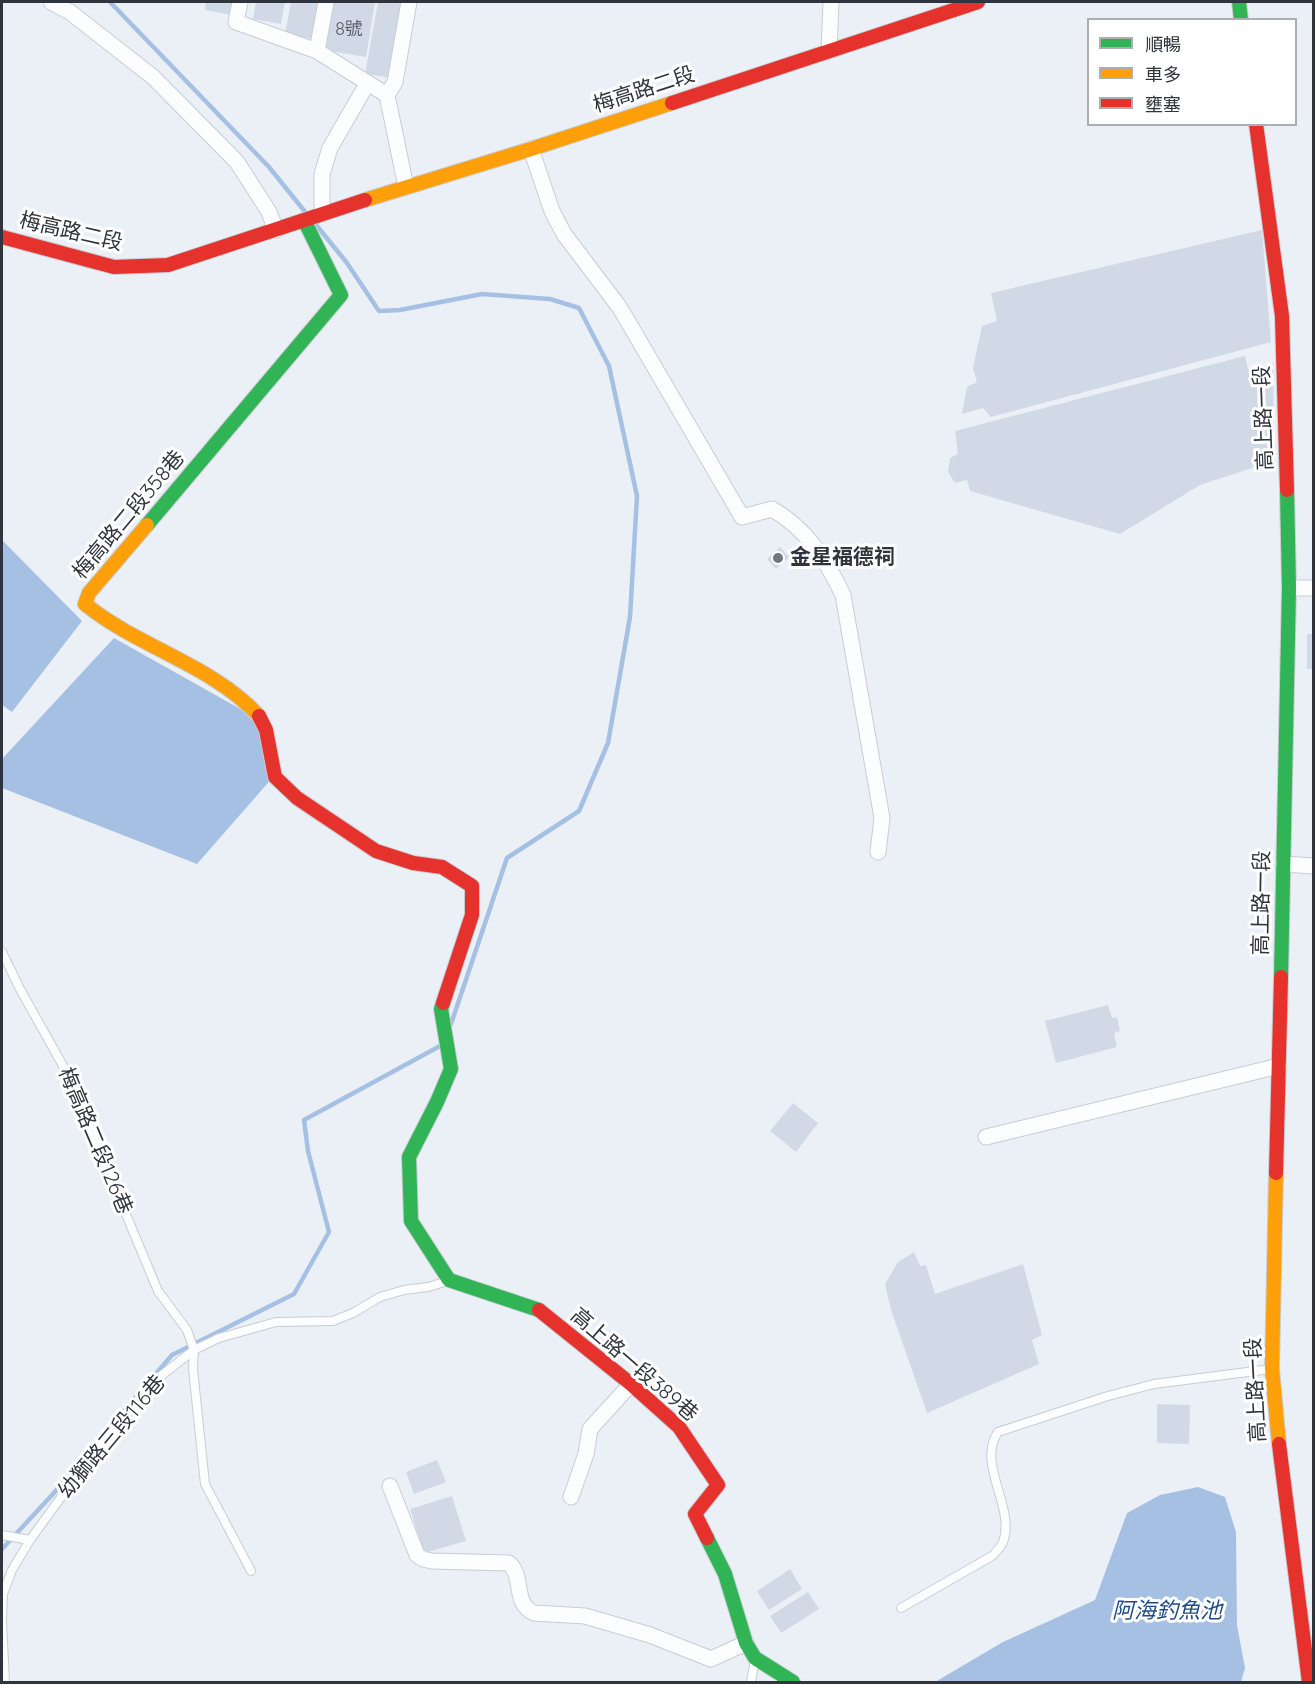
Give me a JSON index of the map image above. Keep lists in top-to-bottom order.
{
  "streets": {
    "street": [
      "梅高路二段",
      "高上路一段",
      "梅高路二段358巷",
      "高上路一段389巷"
    ],
    "lane": ["梅高路二段126巷", "幼獅路三段116巷"]
  },
  "crossings": [
    ["梅高路二段", "梅高路二段358巷"],
    ["梅高路二段358巷", "高上路一段389巷"],
    ["梅高路二段358巷", "幼獅路三段116巷"],
    ["梅高路二段126巷", "幼獅路三段116巷"],
    ["高上路一段389巷", "幼獅路三段116巷"]
  ],
  "water": ["阿海釣魚池"],
  "places": ["金星福德祠"],
  "house_numbers": ["8號"],
  "legend": ["順暢", "車多", "壅塞"]
}
